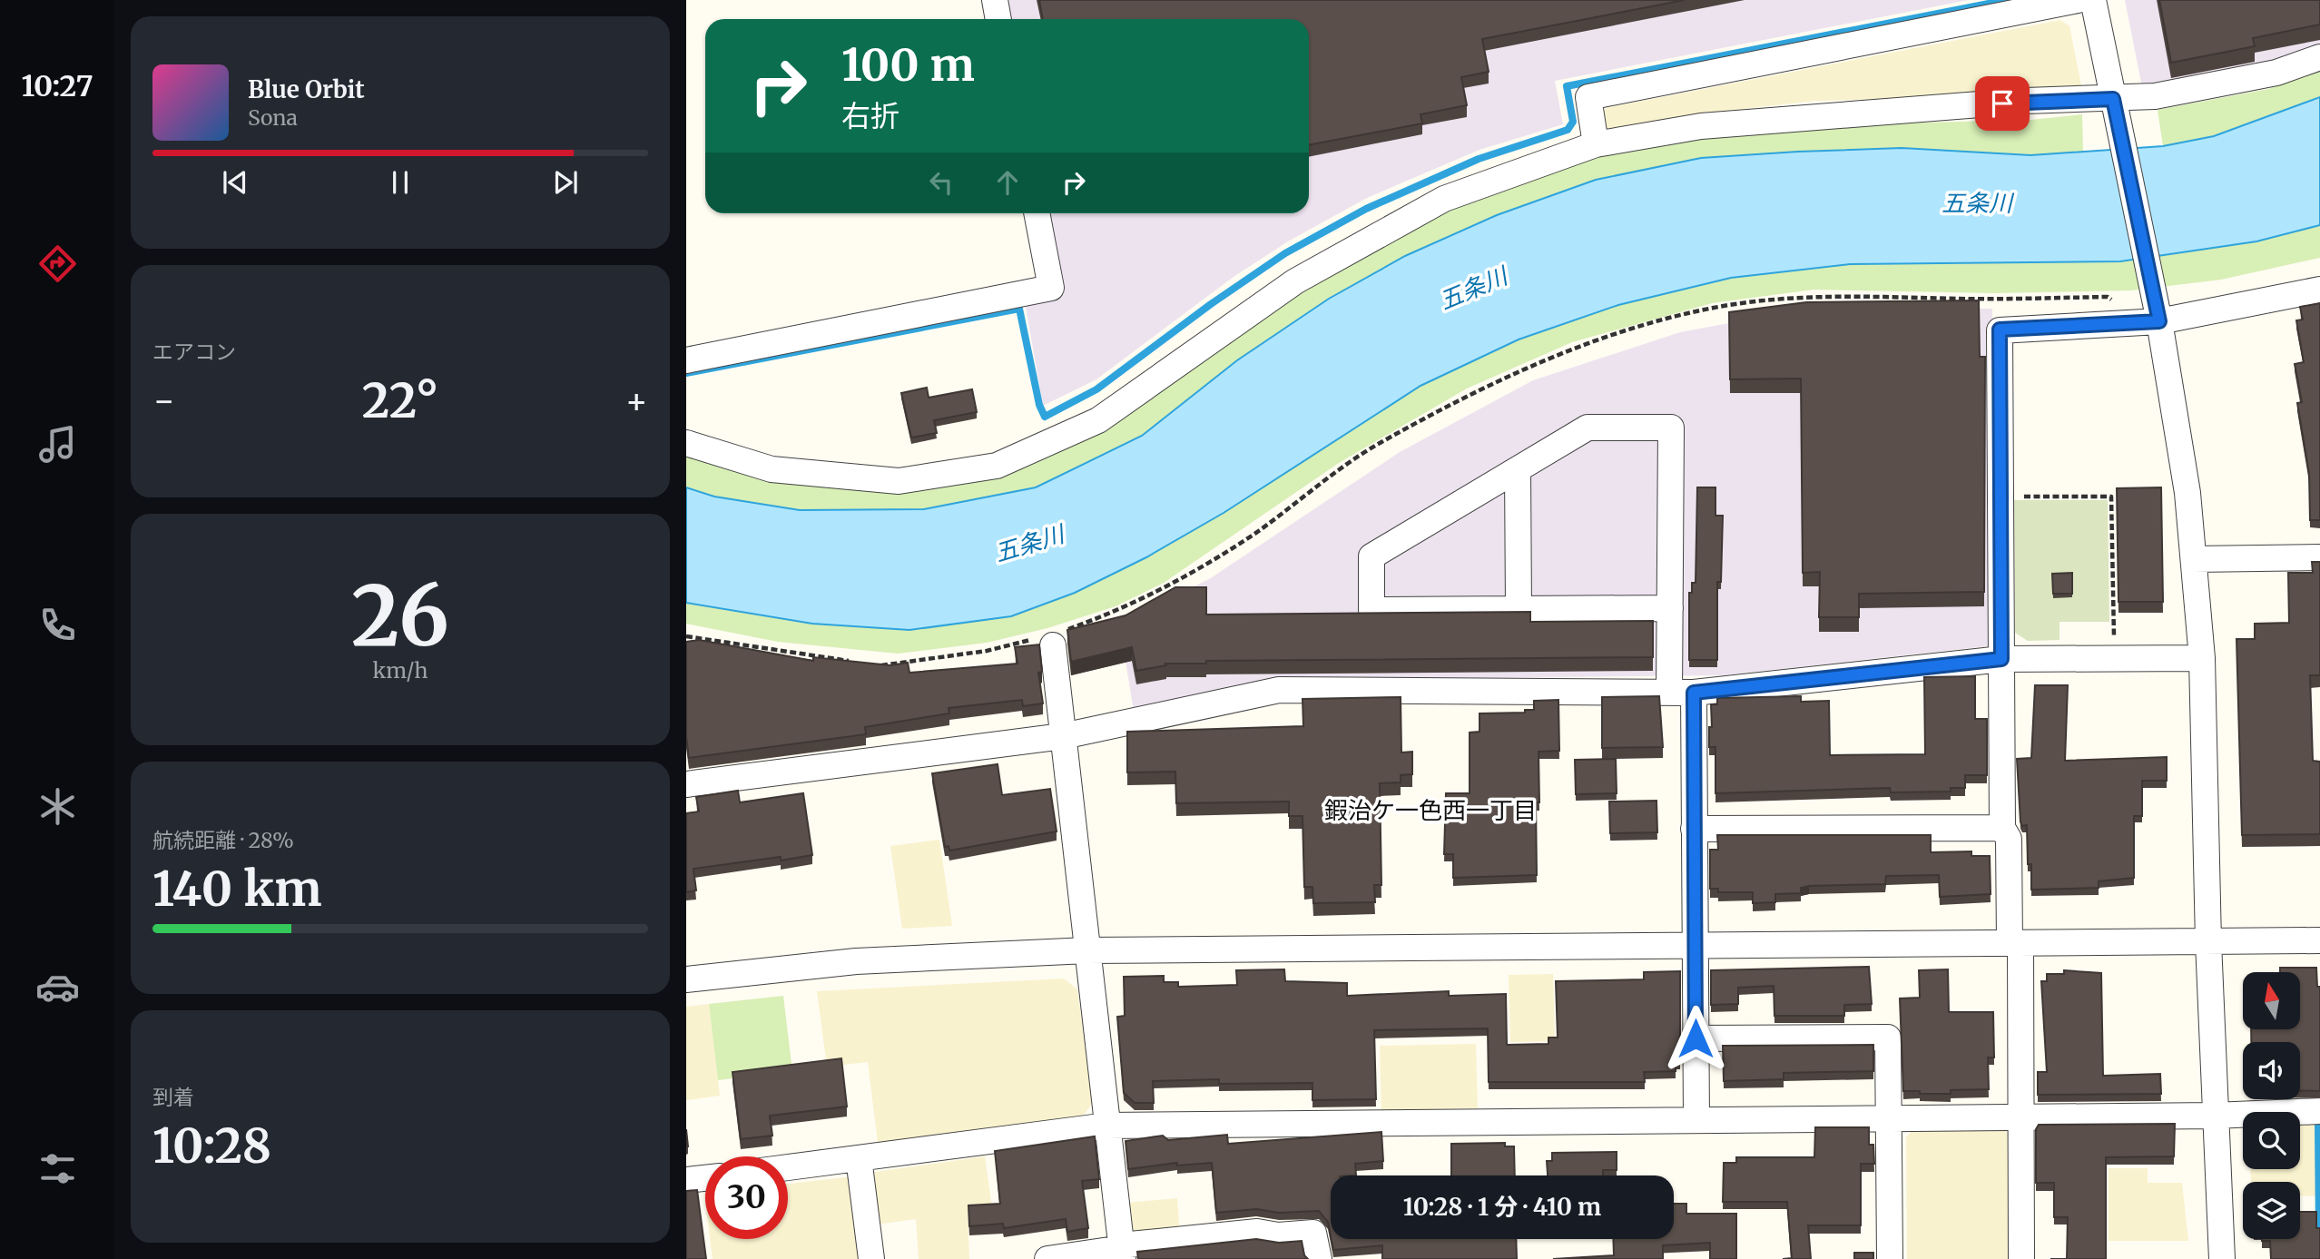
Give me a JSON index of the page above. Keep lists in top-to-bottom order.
{
  "districts": ["鍜治ケ一色西一丁目"],
  "water": ["五条川"],
  "north": "top",
  "page": {
    "tabs": "10:27",
    "turn": ["100 m", "右折"],
    "song": ["Blue Orbit", "Sona"],
    "tile": [
      "エアコン",
      ["26", "km/h"],
      ["航続距離 · 28%", "140 km"],
      ["到着", "10:28"]
    ],
    "heat": ["−", "22°", "+"],
    "limit": "30",
    "trip": "10:28 · 1 分 · 410 m"
  }
}
